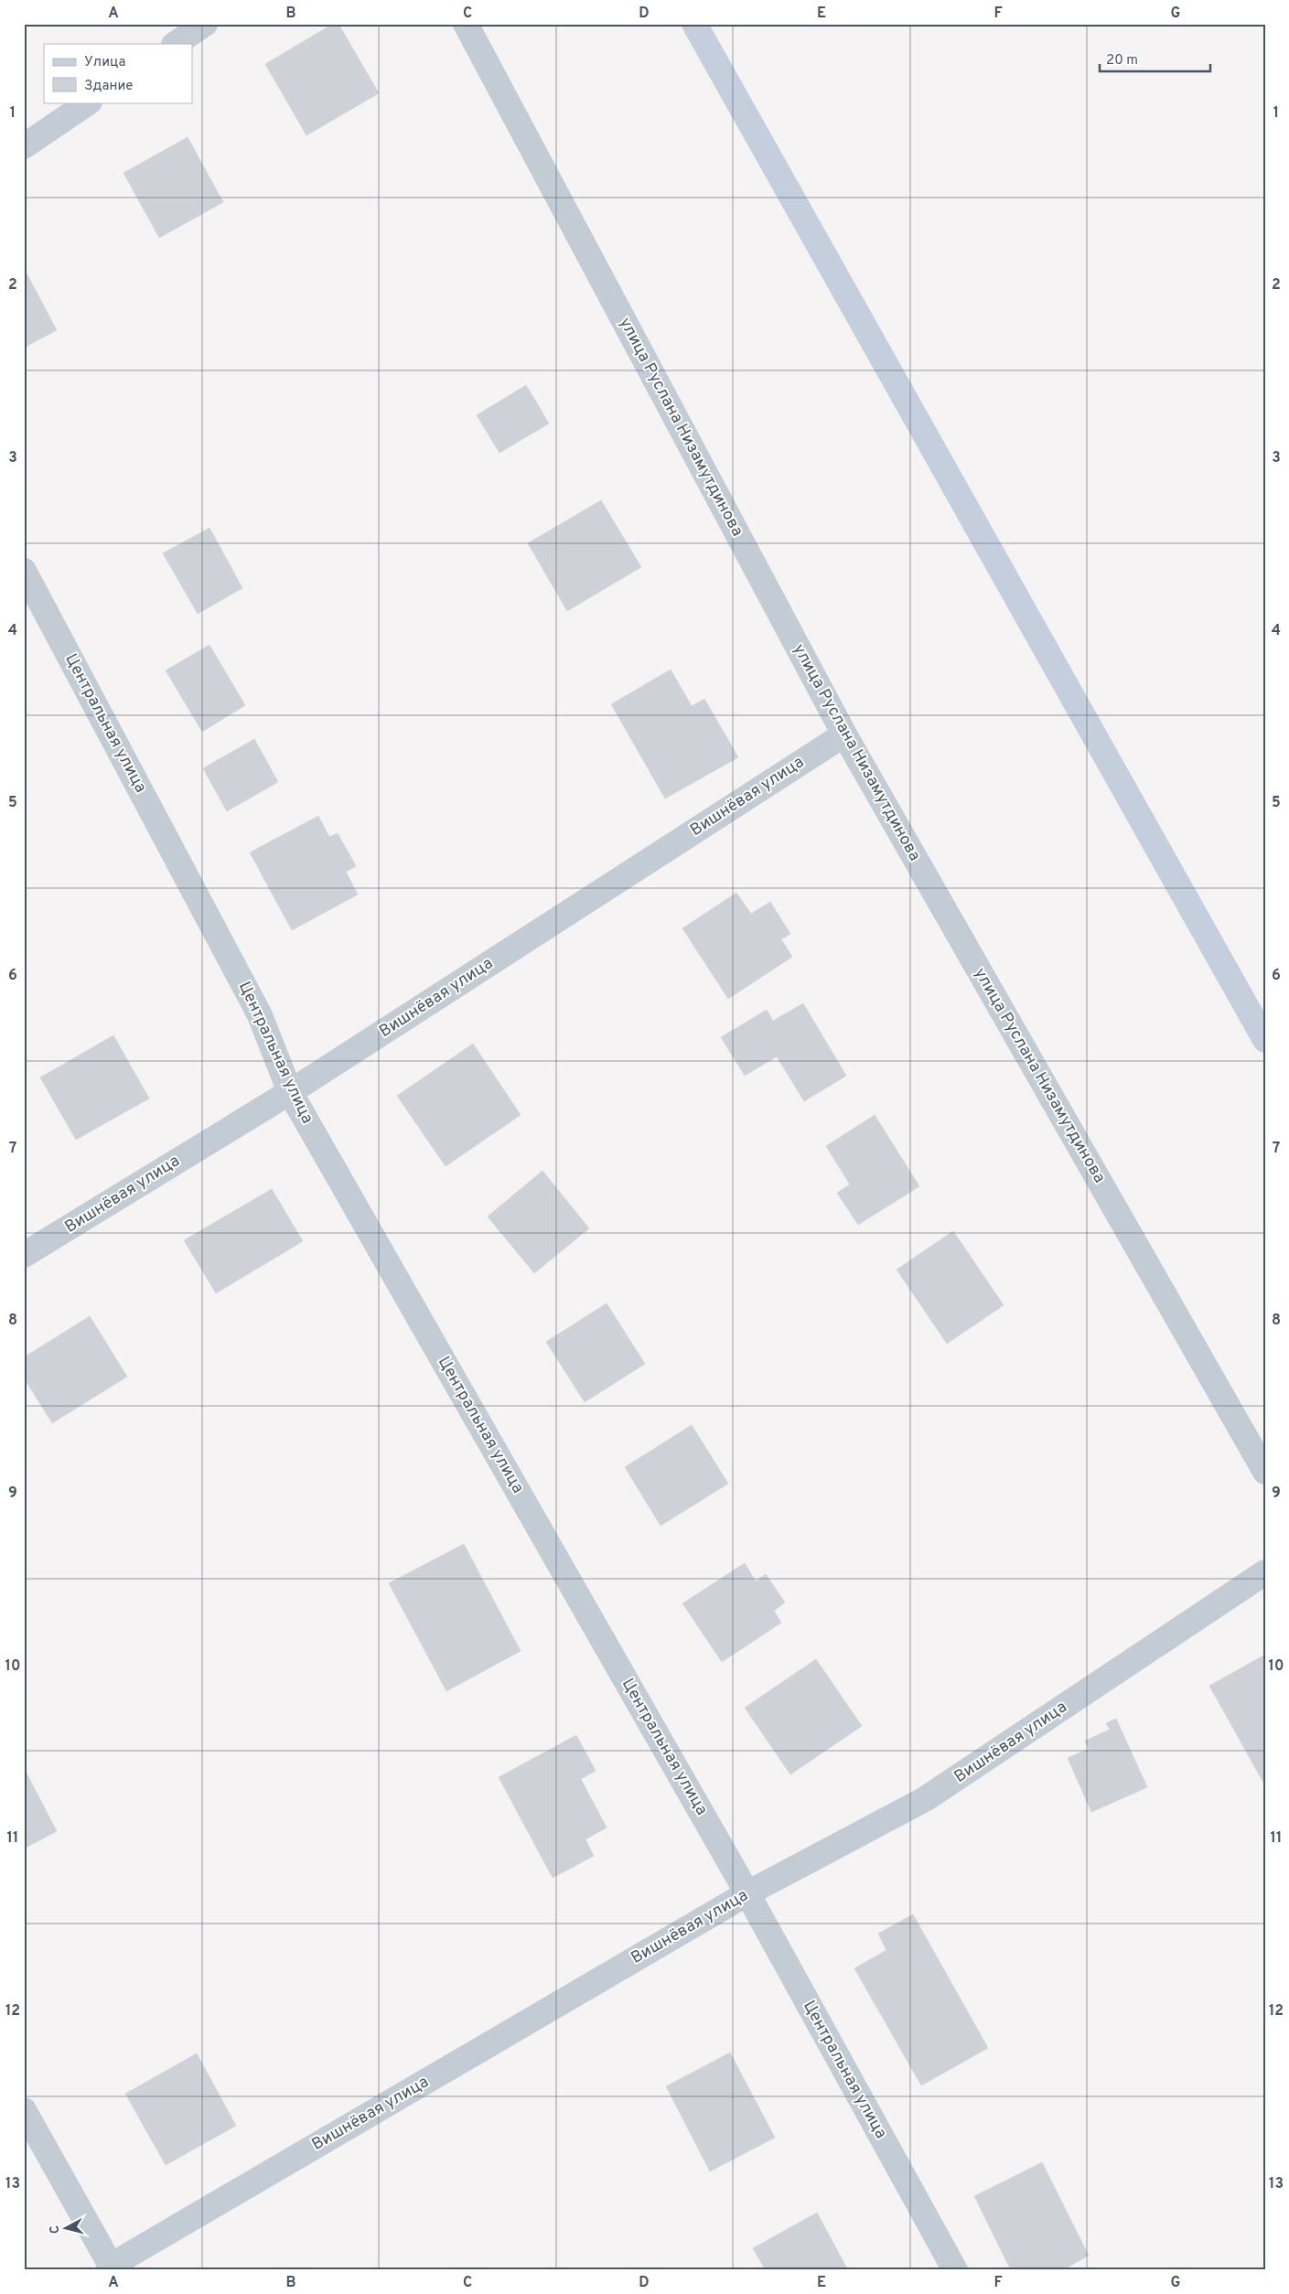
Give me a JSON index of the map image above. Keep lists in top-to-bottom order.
{
  "streets": {
    "street": ["улица Руслана Низамутдинова", "Центральная улица", "Вишнёвая улица"]
  },
  "crossings": [
    ["улица Руслана Низамутдинова", "Вишнёвая улица"],
    ["Центральная улица", "Вишнёвая улица"]
  ],
  "legend": ["Улица", "Здание"],
  "scale_bar": "20 m",
  "north": "left",
  "grid": {
    "columns": [
      "A",
      "B",
      "C",
      "D",
      "E",
      "F",
      "G"
    ],
    "rows": [
      "1",
      "2",
      "3",
      "4",
      "5",
      "6",
      "7",
      "8",
      "9",
      "10",
      "11",
      "12",
      "13"
    ]
  }
}
